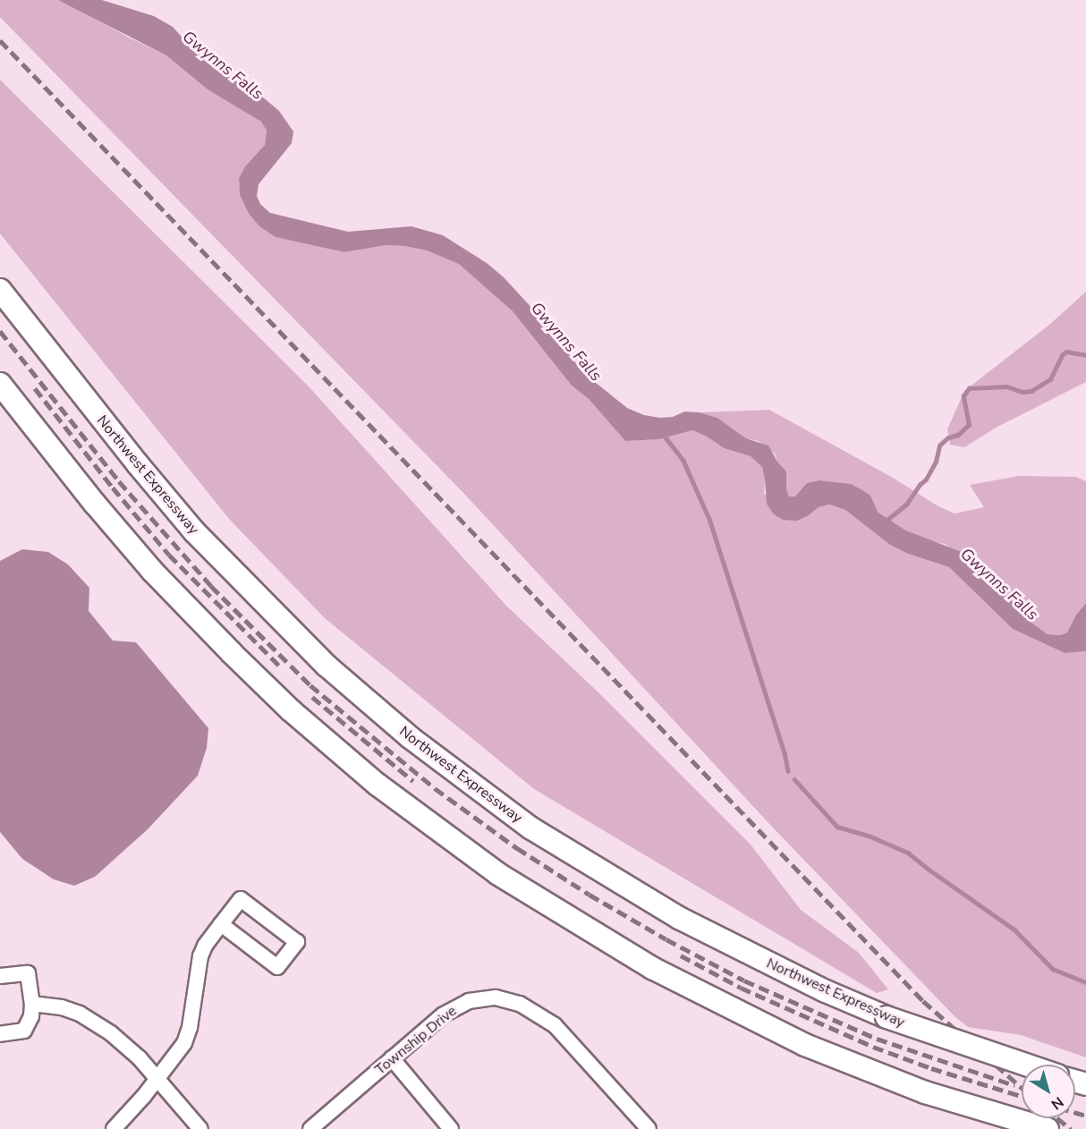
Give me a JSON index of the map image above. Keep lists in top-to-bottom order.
{
  "streets": {
    "highway": ["Northwest Expressway"],
    "street": ["Township Drive"]
  },
  "water": ["Gwynns Falls"],
  "north": "bottom right"
}
